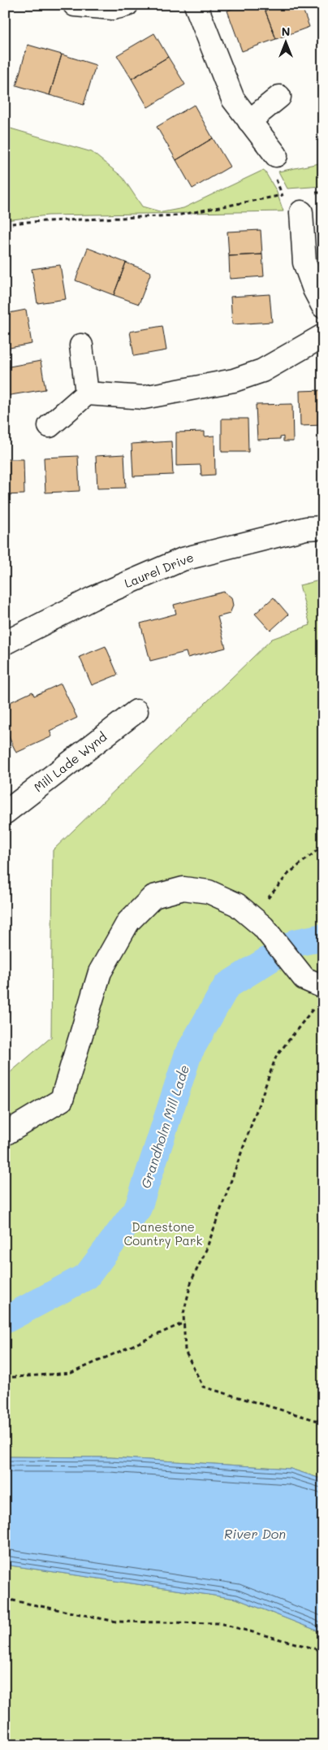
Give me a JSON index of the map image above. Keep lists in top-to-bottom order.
{
  "streets": {
    "street": ["Laurel Drive", "Mill Lade Wynd"]
  },
  "water": ["Grandholm Mill Lade", "River Don"],
  "parks": ["Danestone Country Park"],
  "north": "top"
}
